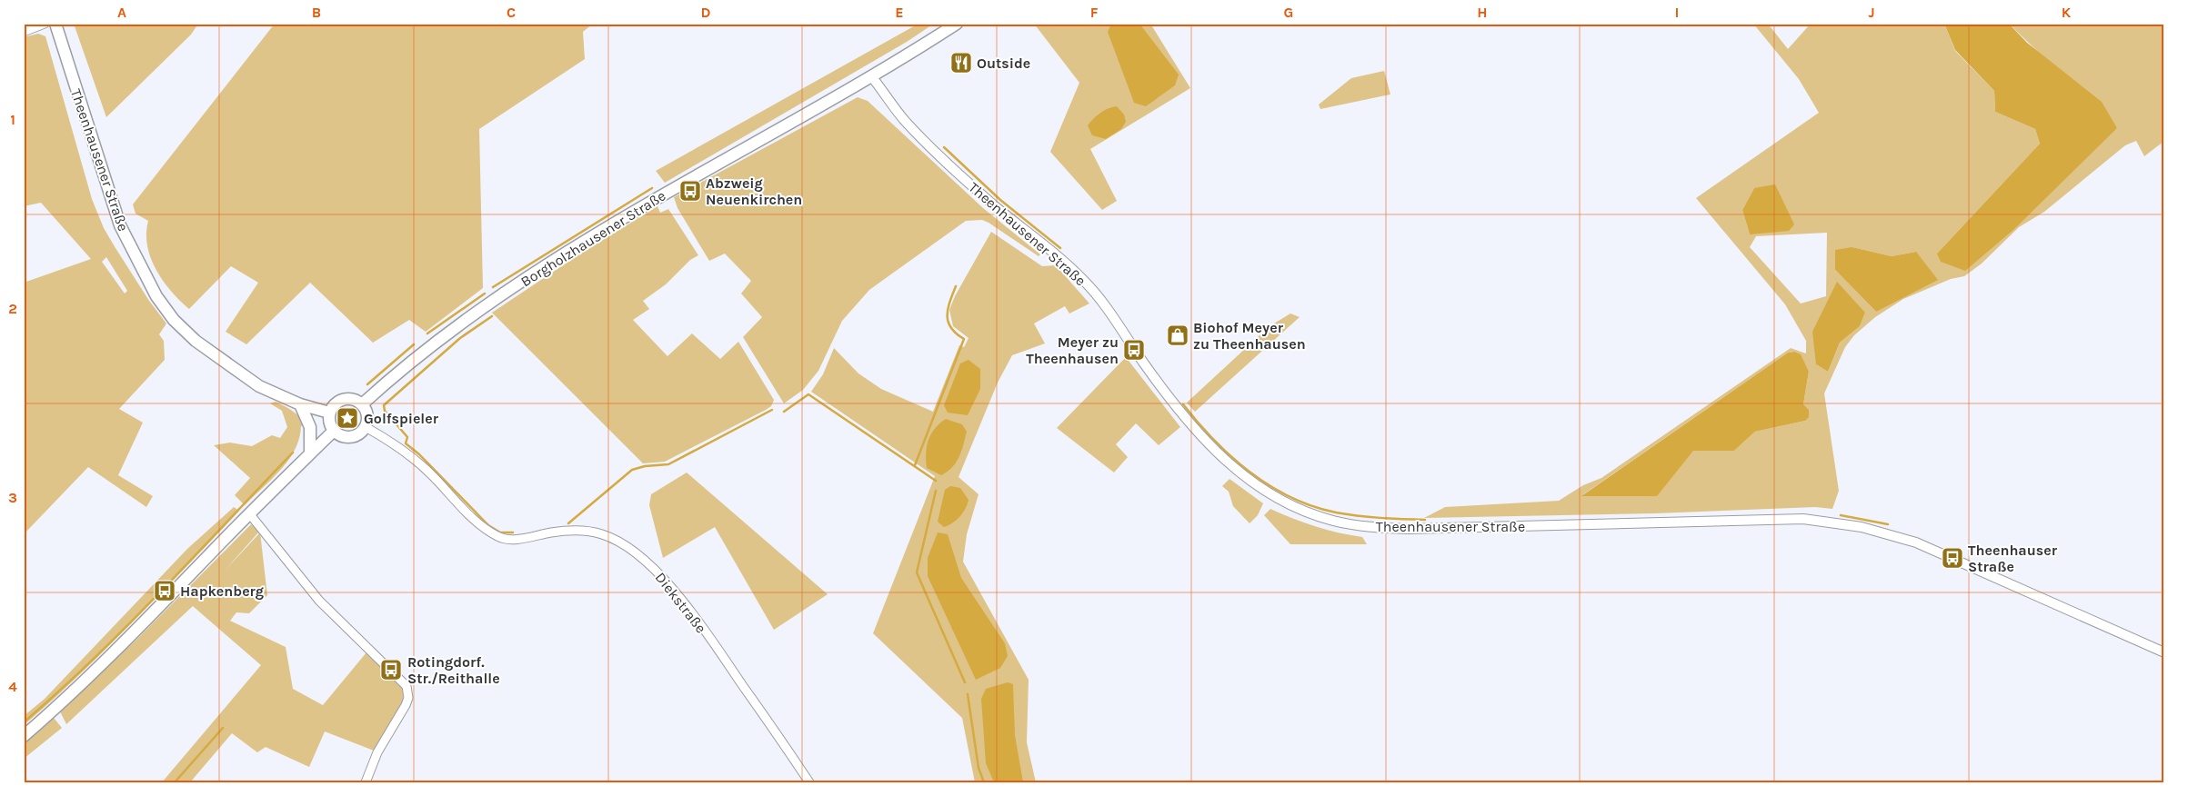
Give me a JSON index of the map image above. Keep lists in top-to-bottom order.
{
  "streets": {
    "main road": ["Theenhausener Straße", "Borgholzhausener Straße"],
    "street": ["Diekstraße"]
  },
  "crossings": [
    ["Theenhausener Straße", "Borgholzhausener Straße"],
    ["Theenhausener Straße", "Diekstraße"],
    ["Borgholzhausener Straße", "Diekstraße"]
  ],
  "places": {
    "restaurant": ["Outside"],
    "bus stop": [
      "Abzweig Neuenkirchen",
      "Meyer zu Theenhausen",
      "Theenhauser Straße",
      "Hapkenberg",
      "Rotingdorf. Str./Reithalle"
    ],
    "shop": ["Biohof Meyer zu Theenhausen"],
    "place": ["Golfspieler"]
  },
  "grid": {
    "columns": [
      "A",
      "B",
      "C",
      "D",
      "E",
      "F",
      "G",
      "H",
      "I",
      "J",
      "K"
    ],
    "rows": [
      "1",
      "2",
      "3",
      "4"
    ]
  }
}
